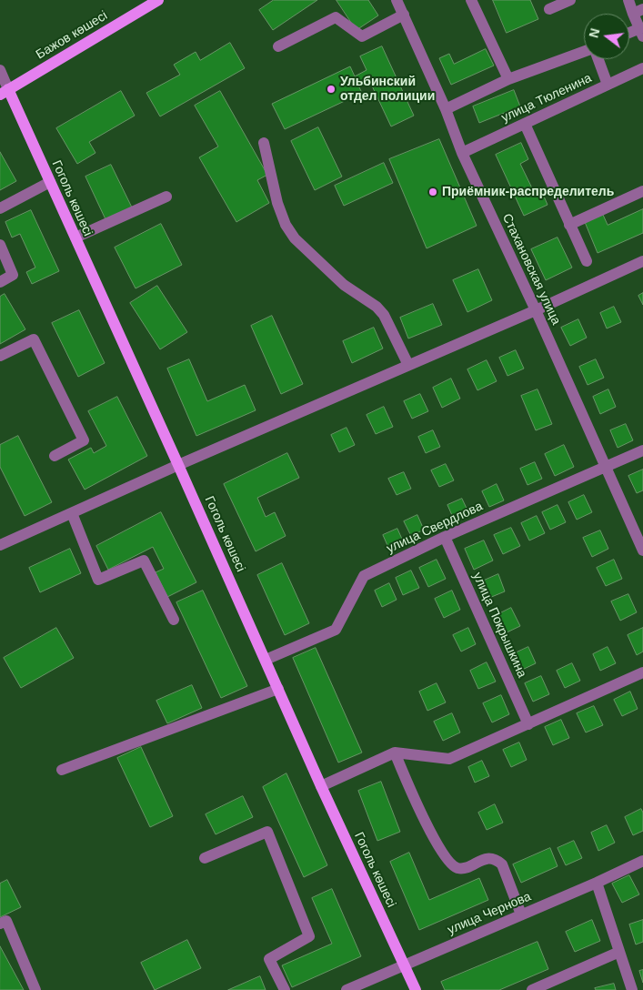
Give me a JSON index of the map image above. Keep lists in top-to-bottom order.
{
  "streets": {
    "main road": ["Бажов көшесі", "Гоголь көшесі"],
    "street": [
      "улица Тюленина",
      "Стахановская улица",
      "улица Свердлова",
      "улица Покрышкина",
      "улица Чернова"
    ]
  },
  "crossings": [
    ["Бажов көшесі", "Гоголь көшесі"],
    ["улица Тюленина", "Стахановская улица"],
    ["Гоголь көшесі", "улица Свердлова"],
    ["Гоголь көшесі", "улица Чернова"],
    ["Стахановская улица", "улица Свердлова"],
    ["улица Свердлова", "улица Покрышкина"]
  ],
  "places": ["Ульбинский отдел полиции", "Приёмник-распределитель"],
  "north": "left"
}
